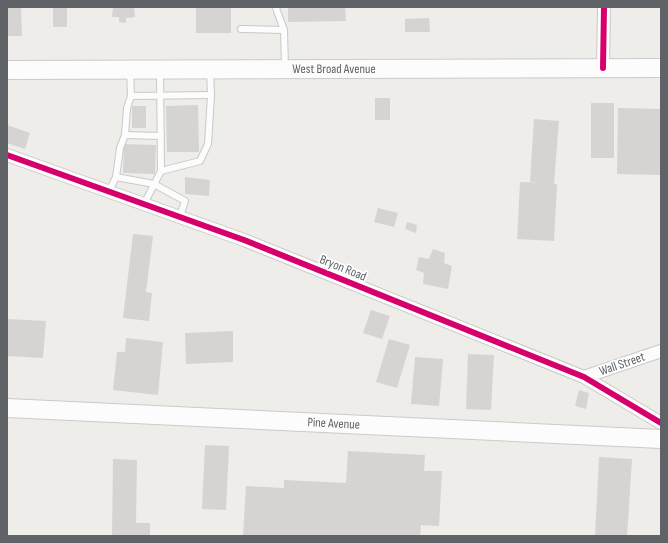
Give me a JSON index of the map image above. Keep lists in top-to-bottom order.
{
  "streets": {
    "main road": ["West Broad Avenue", "Pine Avenue"],
    "street": ["Bryon Road", "Wall Street"]
  },
  "crossings": [
    ["Bryon Road", "Wall Street"]
  ]
}
